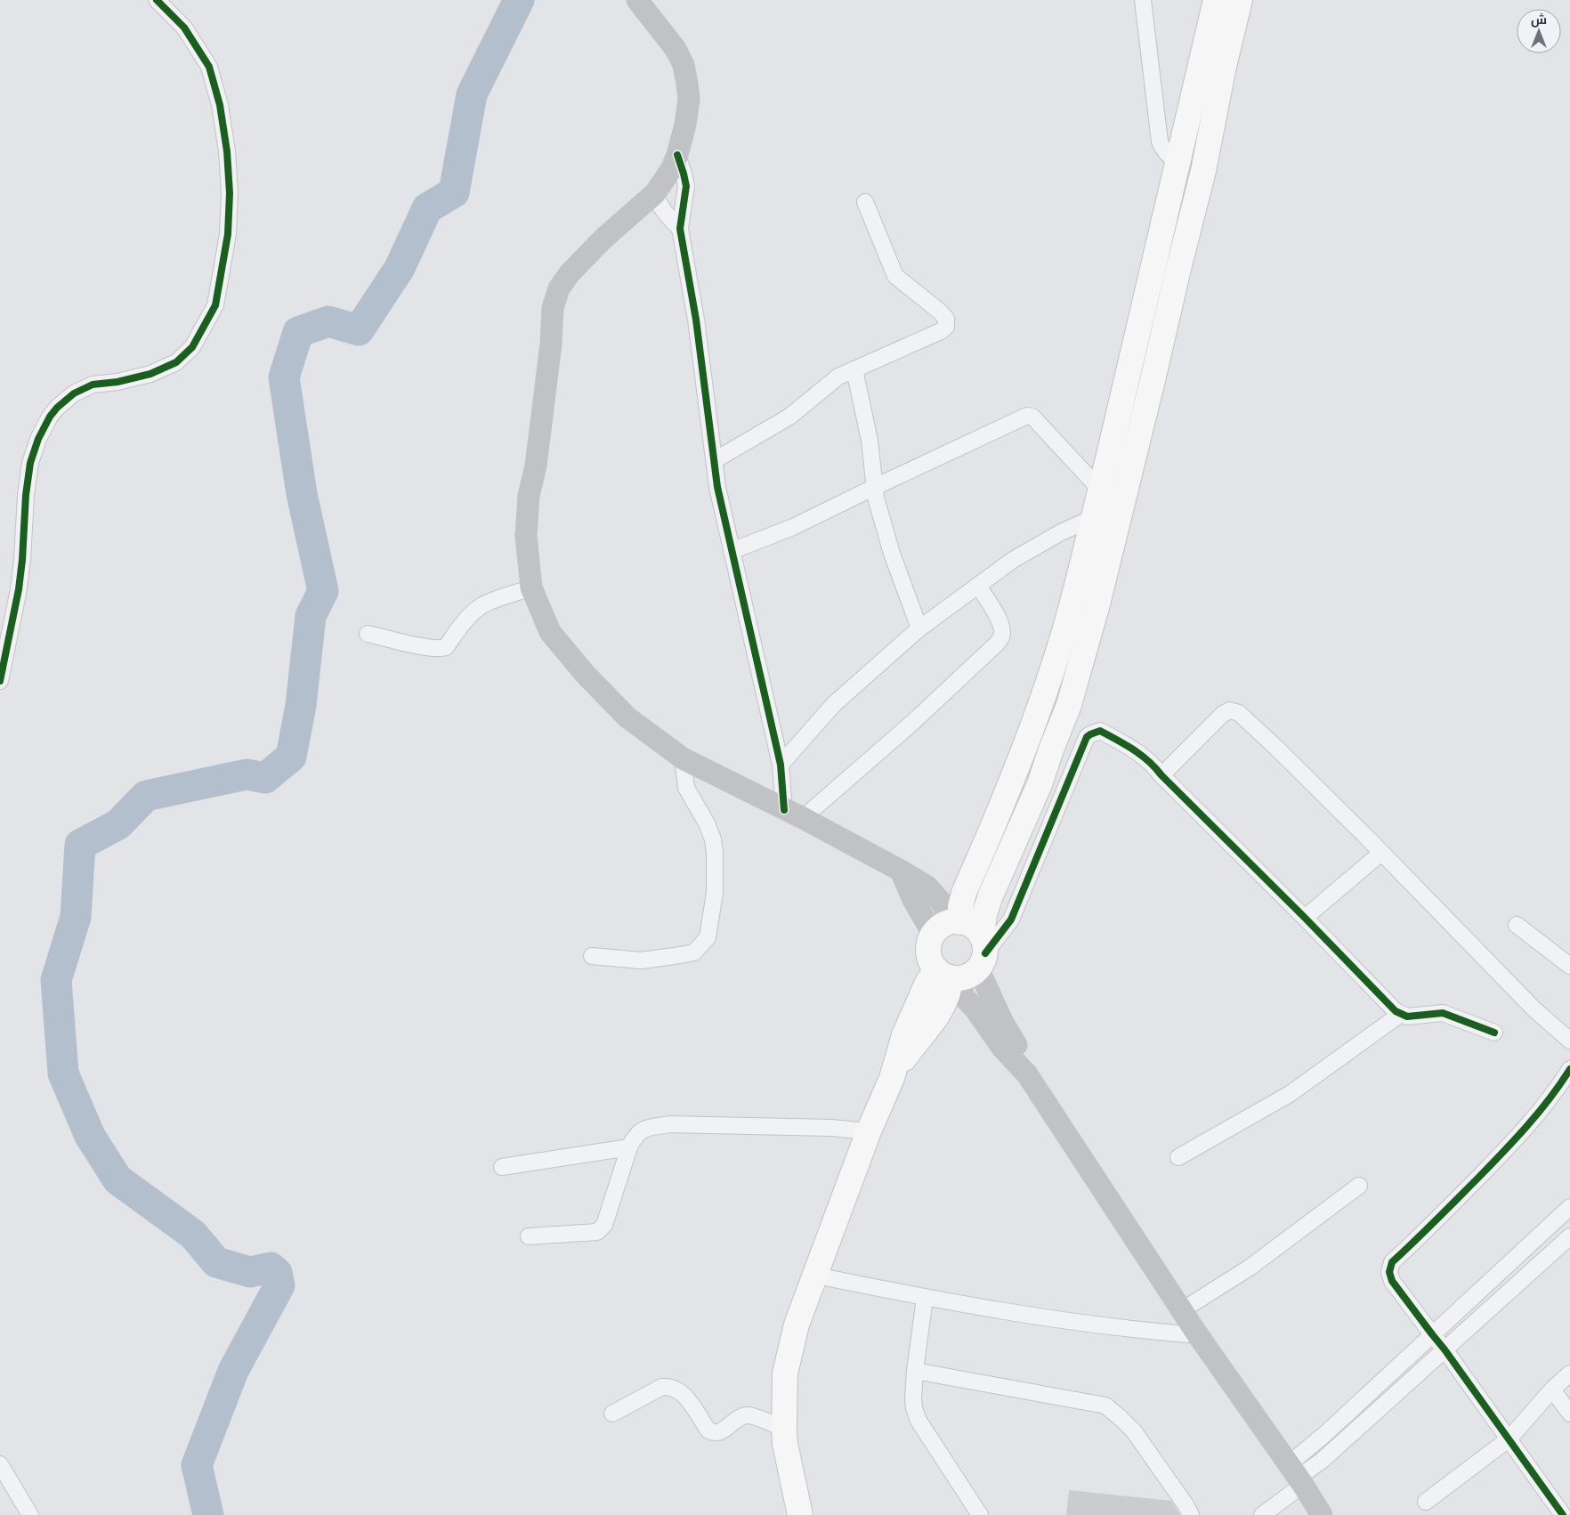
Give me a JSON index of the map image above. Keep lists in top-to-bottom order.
{
  "north": "top"
}
